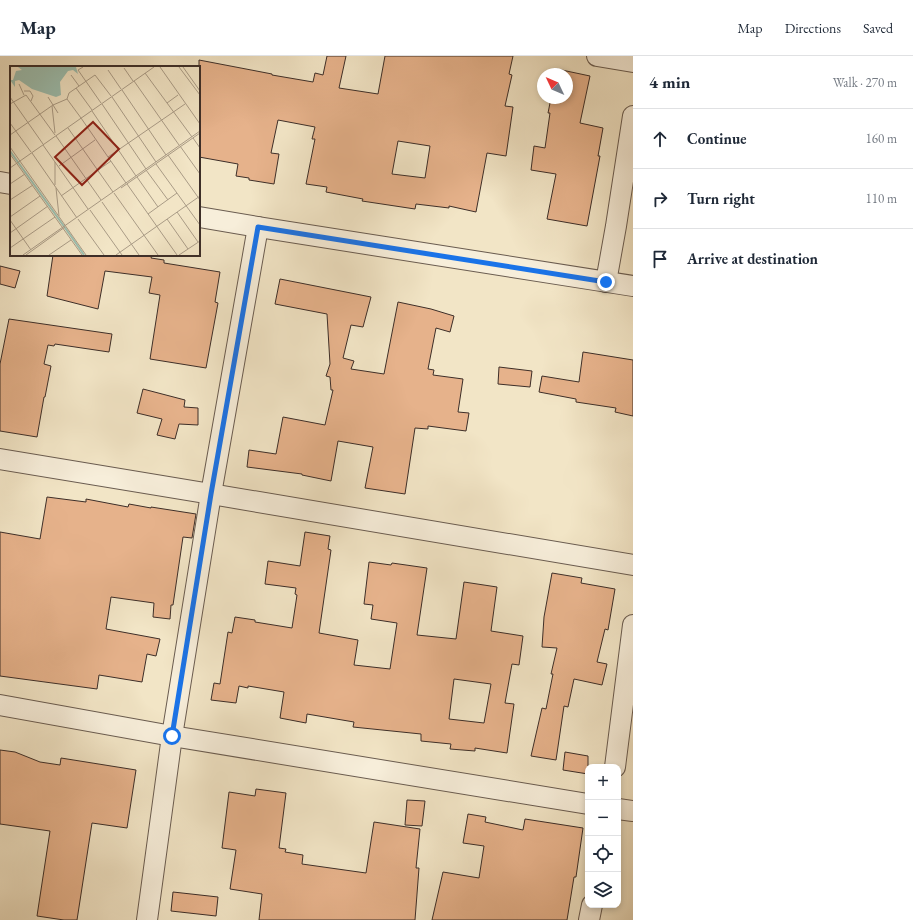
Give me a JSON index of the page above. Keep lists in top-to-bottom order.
{
  "north": "top left",
  "page": {
    "header": "Map",
    "nav": ["Map", "Directions", "Saved"],
    "heading": ["4 min", "Walk · 270 m"],
    "list": [
      ["Continue", "160 m"],
      ["Turn right", "110 m"],
      "Arrive at destination"
    ],
    "map_buttons": ["+", "−"]
  }
}
